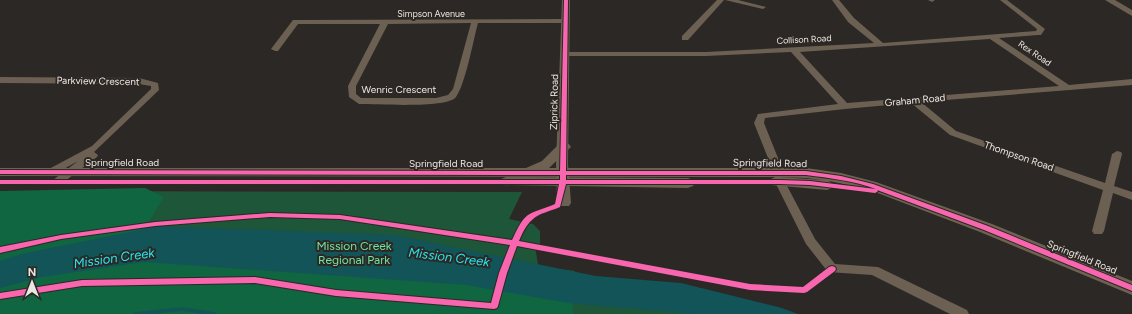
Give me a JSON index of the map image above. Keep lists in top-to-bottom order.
{
  "streets": {
    "main road": ["Springfield Road"],
    "street": [
      "Simpson Avenue",
      "Collison Road",
      "Rex Road",
      "Parkview Crescent",
      "Wenric Crescent",
      "Graham Road",
      "Ziprick Road",
      "Thompson Road"
    ]
  },
  "crossings": [
    ["Simpson Avenue", "Wenric Crescent"],
    ["Simpson Avenue", "Ziprick Road"],
    ["Collison Road", "Rex Road"],
    ["Collison Road", "Ziprick Road"],
    ["Rex Road", "Graham Road"],
    ["Parkview Crescent", "Springfield Road"],
    ["Graham Road", "Thompson Road"],
    ["Graham Road", "Springfield Road"],
    ["Ziprick Road", "Springfield Road"]
  ],
  "water": ["Mission Creek"],
  "parks": ["Mission Creek Regional Park"],
  "north": "top"
}
